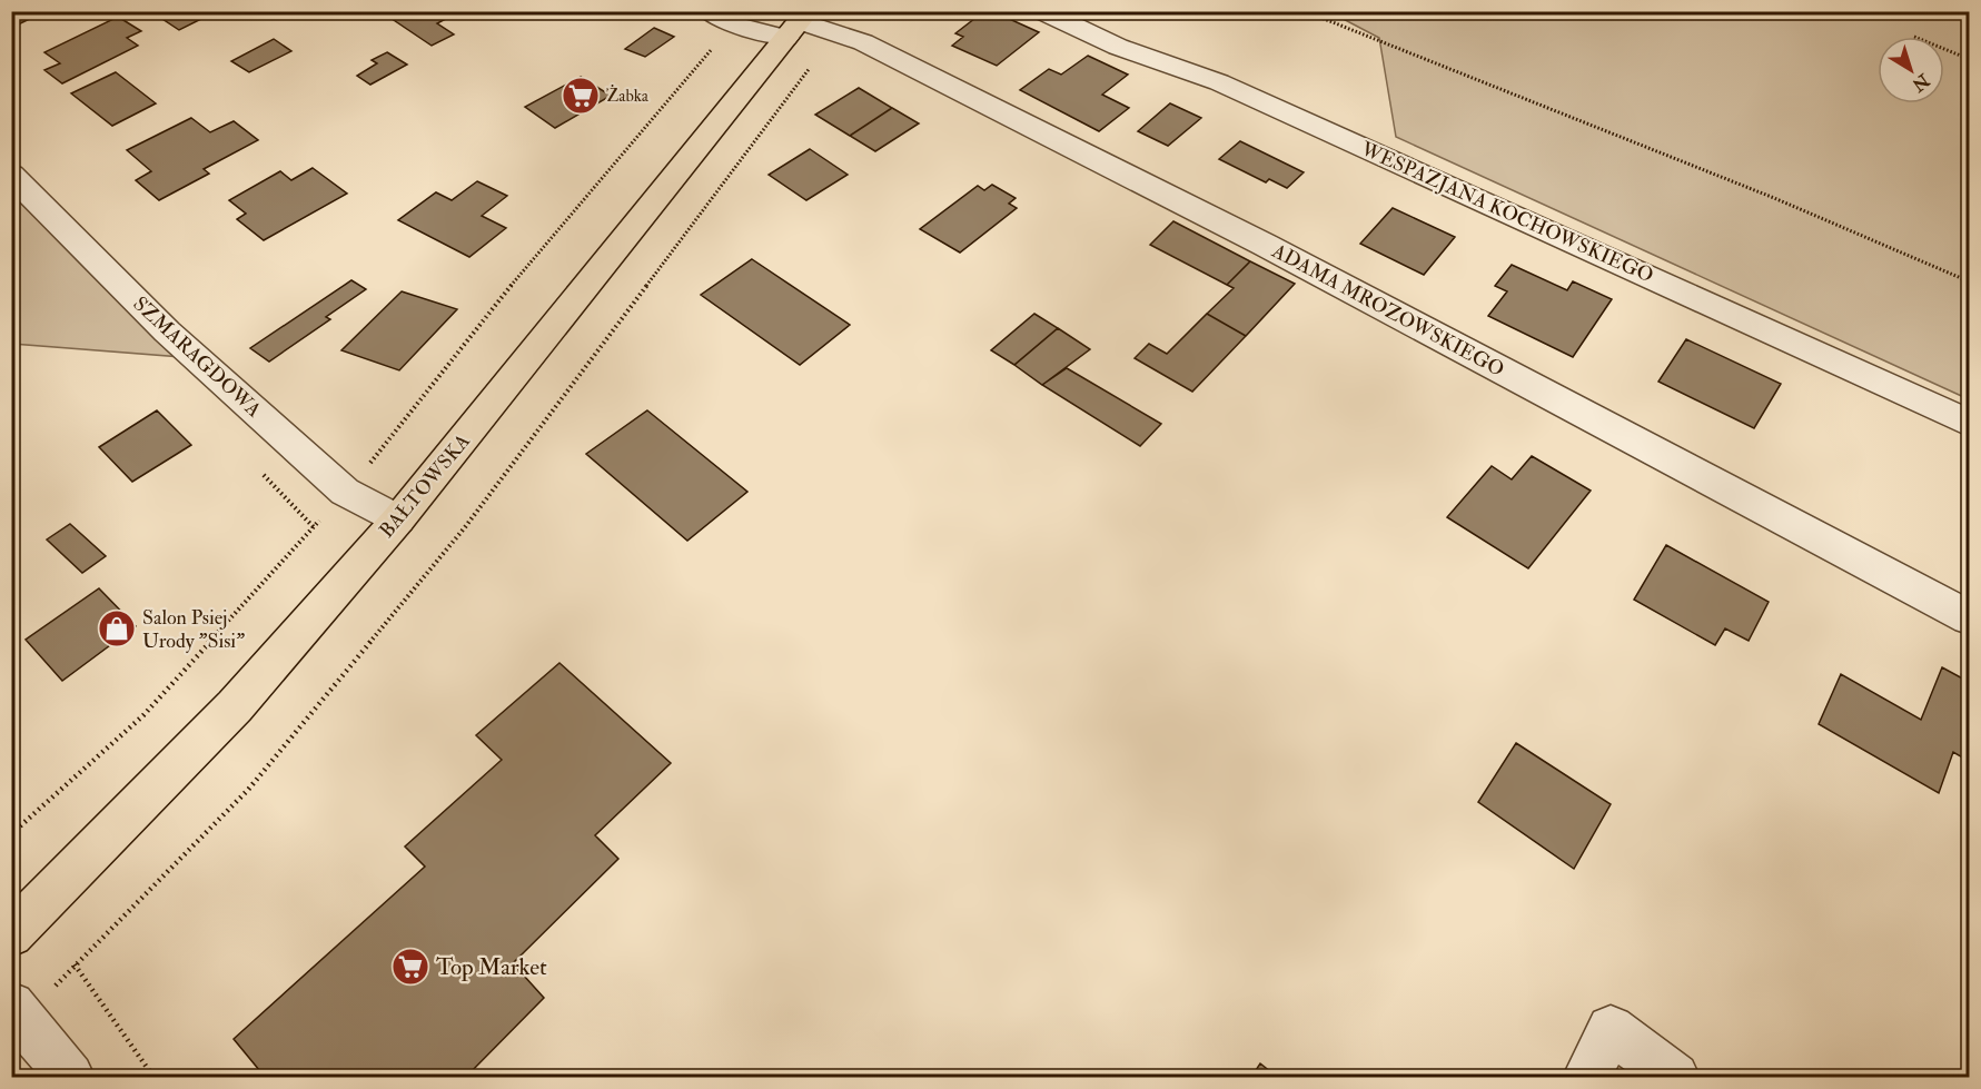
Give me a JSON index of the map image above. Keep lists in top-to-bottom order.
{
  "streets": {
    "main road": ["BAŁTOWSKA"],
    "street": ["WESPAZJANA KOCHOWSKIEGO", "ADAMA MROZOWSKIEGO", "SZMARAGDOWA"]
  },
  "crossings": [
    ["ADAMA MROZOWSKIEGO", "BAŁTOWSKA"],
    ["SZMARAGDOWA", "BAŁTOWSKA"]
  ],
  "places": {
    "supermarket": ["Żabka", "Top Market"],
    "shop": ["Salon Psiej Urody \"Sisi\""]
  },
  "north": "bottom right"
}
